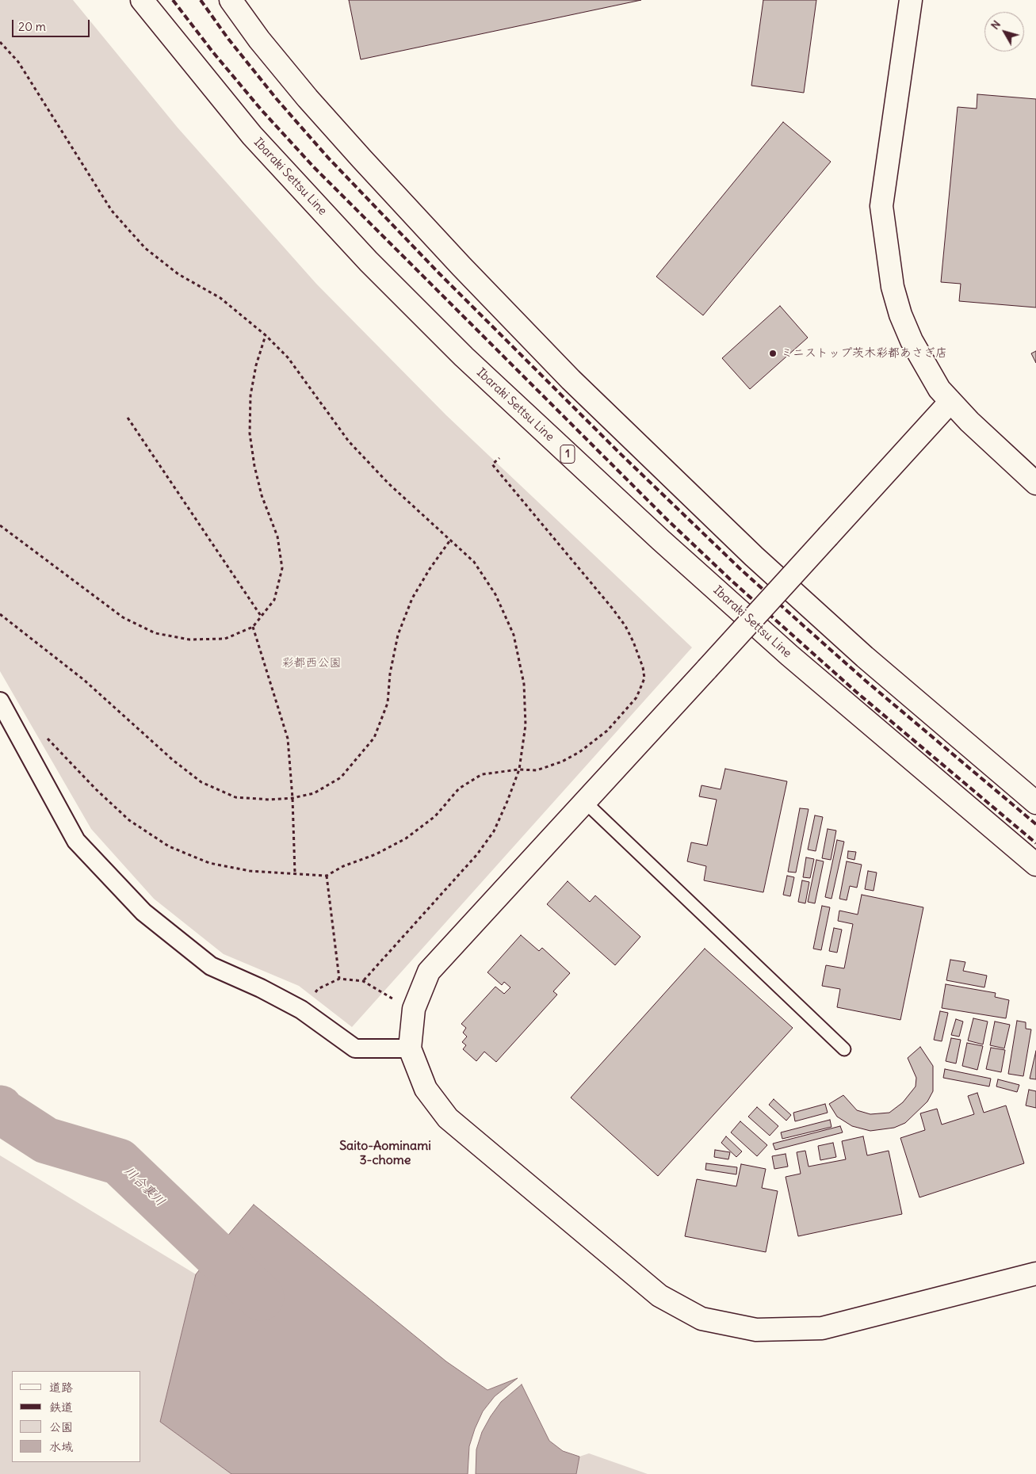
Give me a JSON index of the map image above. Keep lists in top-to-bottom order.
{
  "streets": {
    "main road": ["Ibaraki Settsu Line", "1"]
  },
  "districts": ["Saito-Aominami 3-chome"],
  "water": ["川合裏川"],
  "parks": ["彩都西公園"],
  "places": ["ミニストップ茨木彩都あさぎ店"],
  "legend": [
    "道路",
    "鉄道",
    "公園",
    "水域"
  ],
  "scale_bar": "20 m",
  "north": "top left"
}
